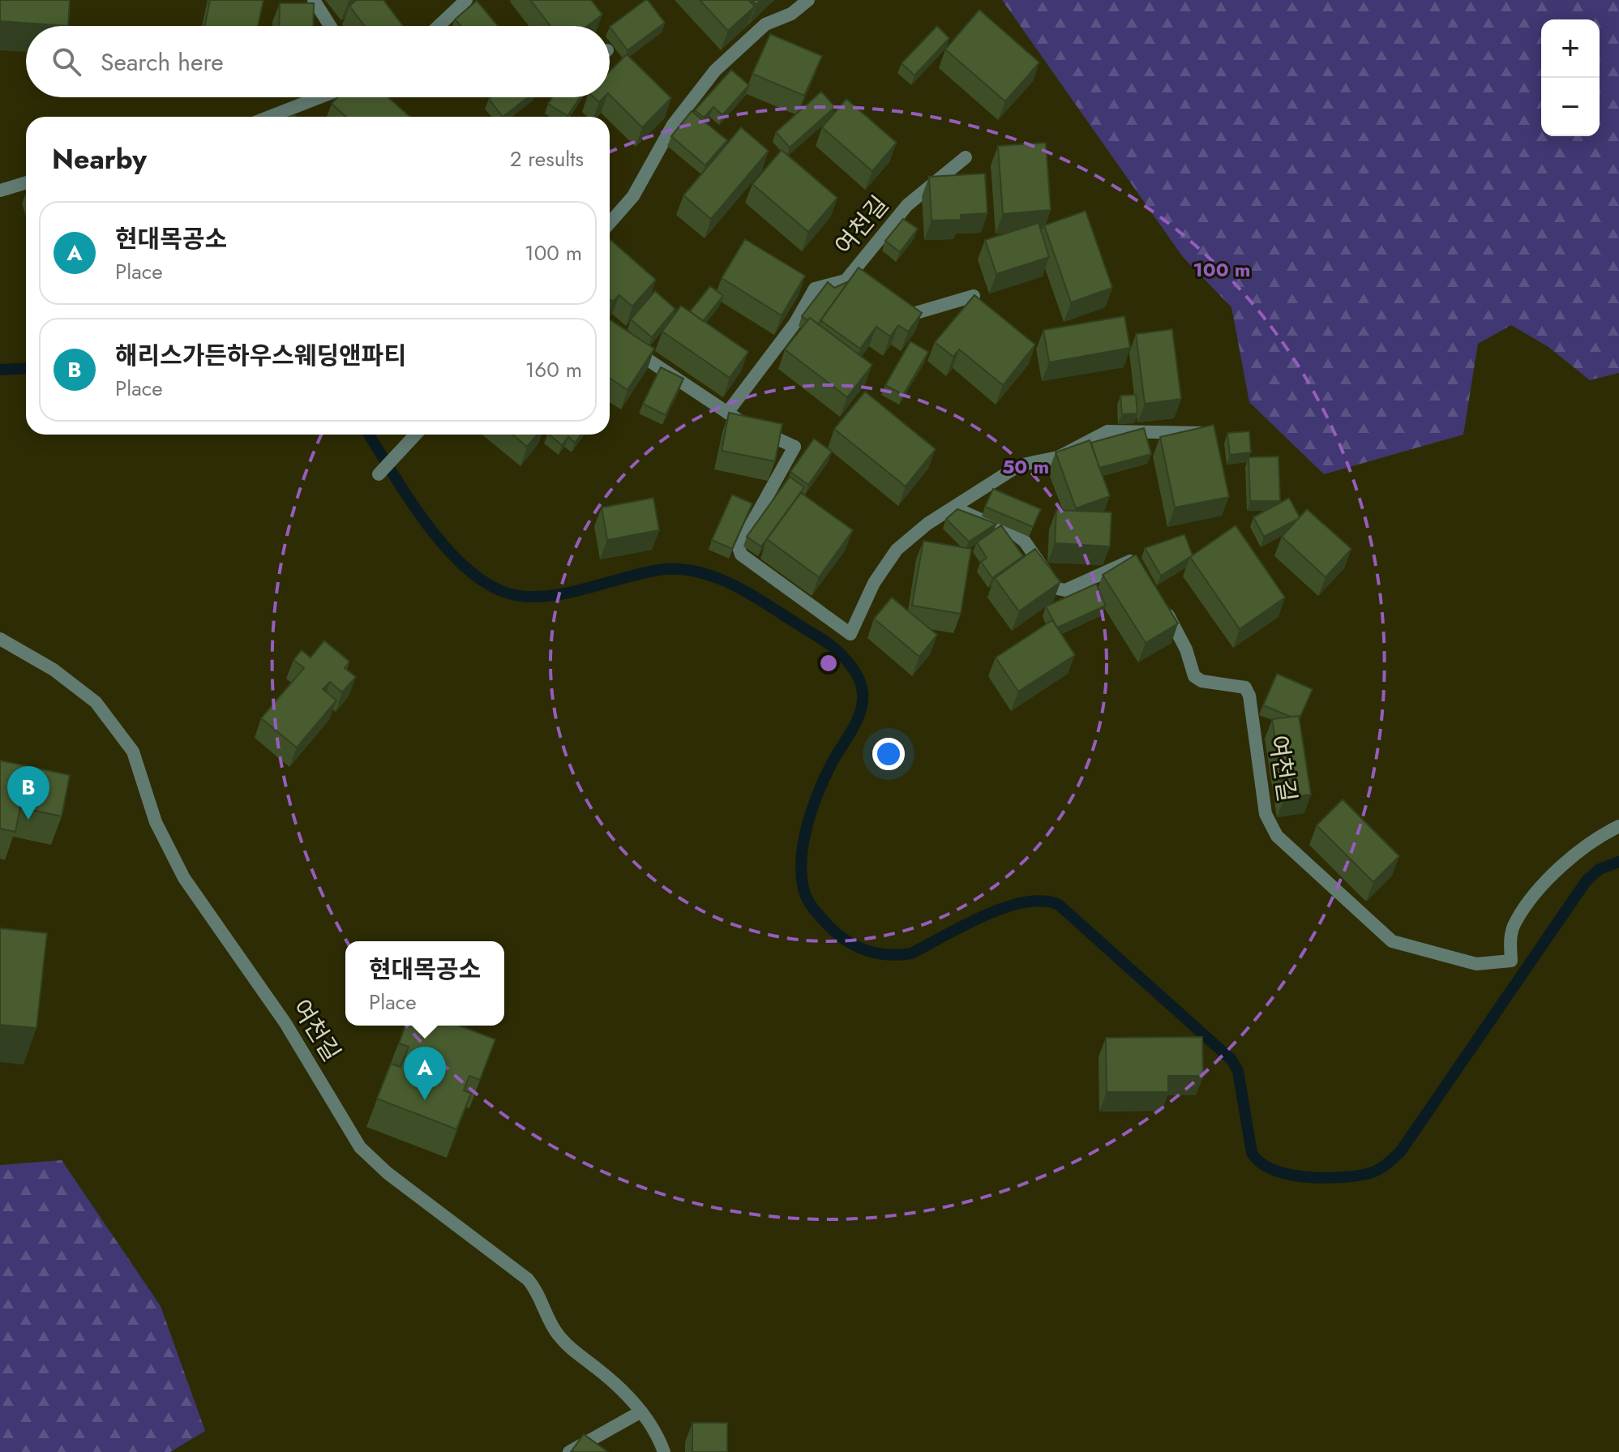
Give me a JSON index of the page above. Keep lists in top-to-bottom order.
{
  "streets": {
    "street": ["여천길"]
  },
  "page": {
    "map_buttons": ["+", "−"],
    "search": "Search here",
    "heading": ["Nearby", "2 results"],
    "list": [
      {
        "mark": "A",
        "name": "현대목공소",
        "note": "Place",
        "value": "100 m"
      },
      {
        "mark": "B",
        "name": "해리스가든하우스웨딩앤파티",
        "note": "Place",
        "value": "160 m"
      }
    ],
    "pins": ["B", "A"],
    "popup": ["현대목공소", "Place"]
  },
  "rings": ["100 m", "50 m"]
}
